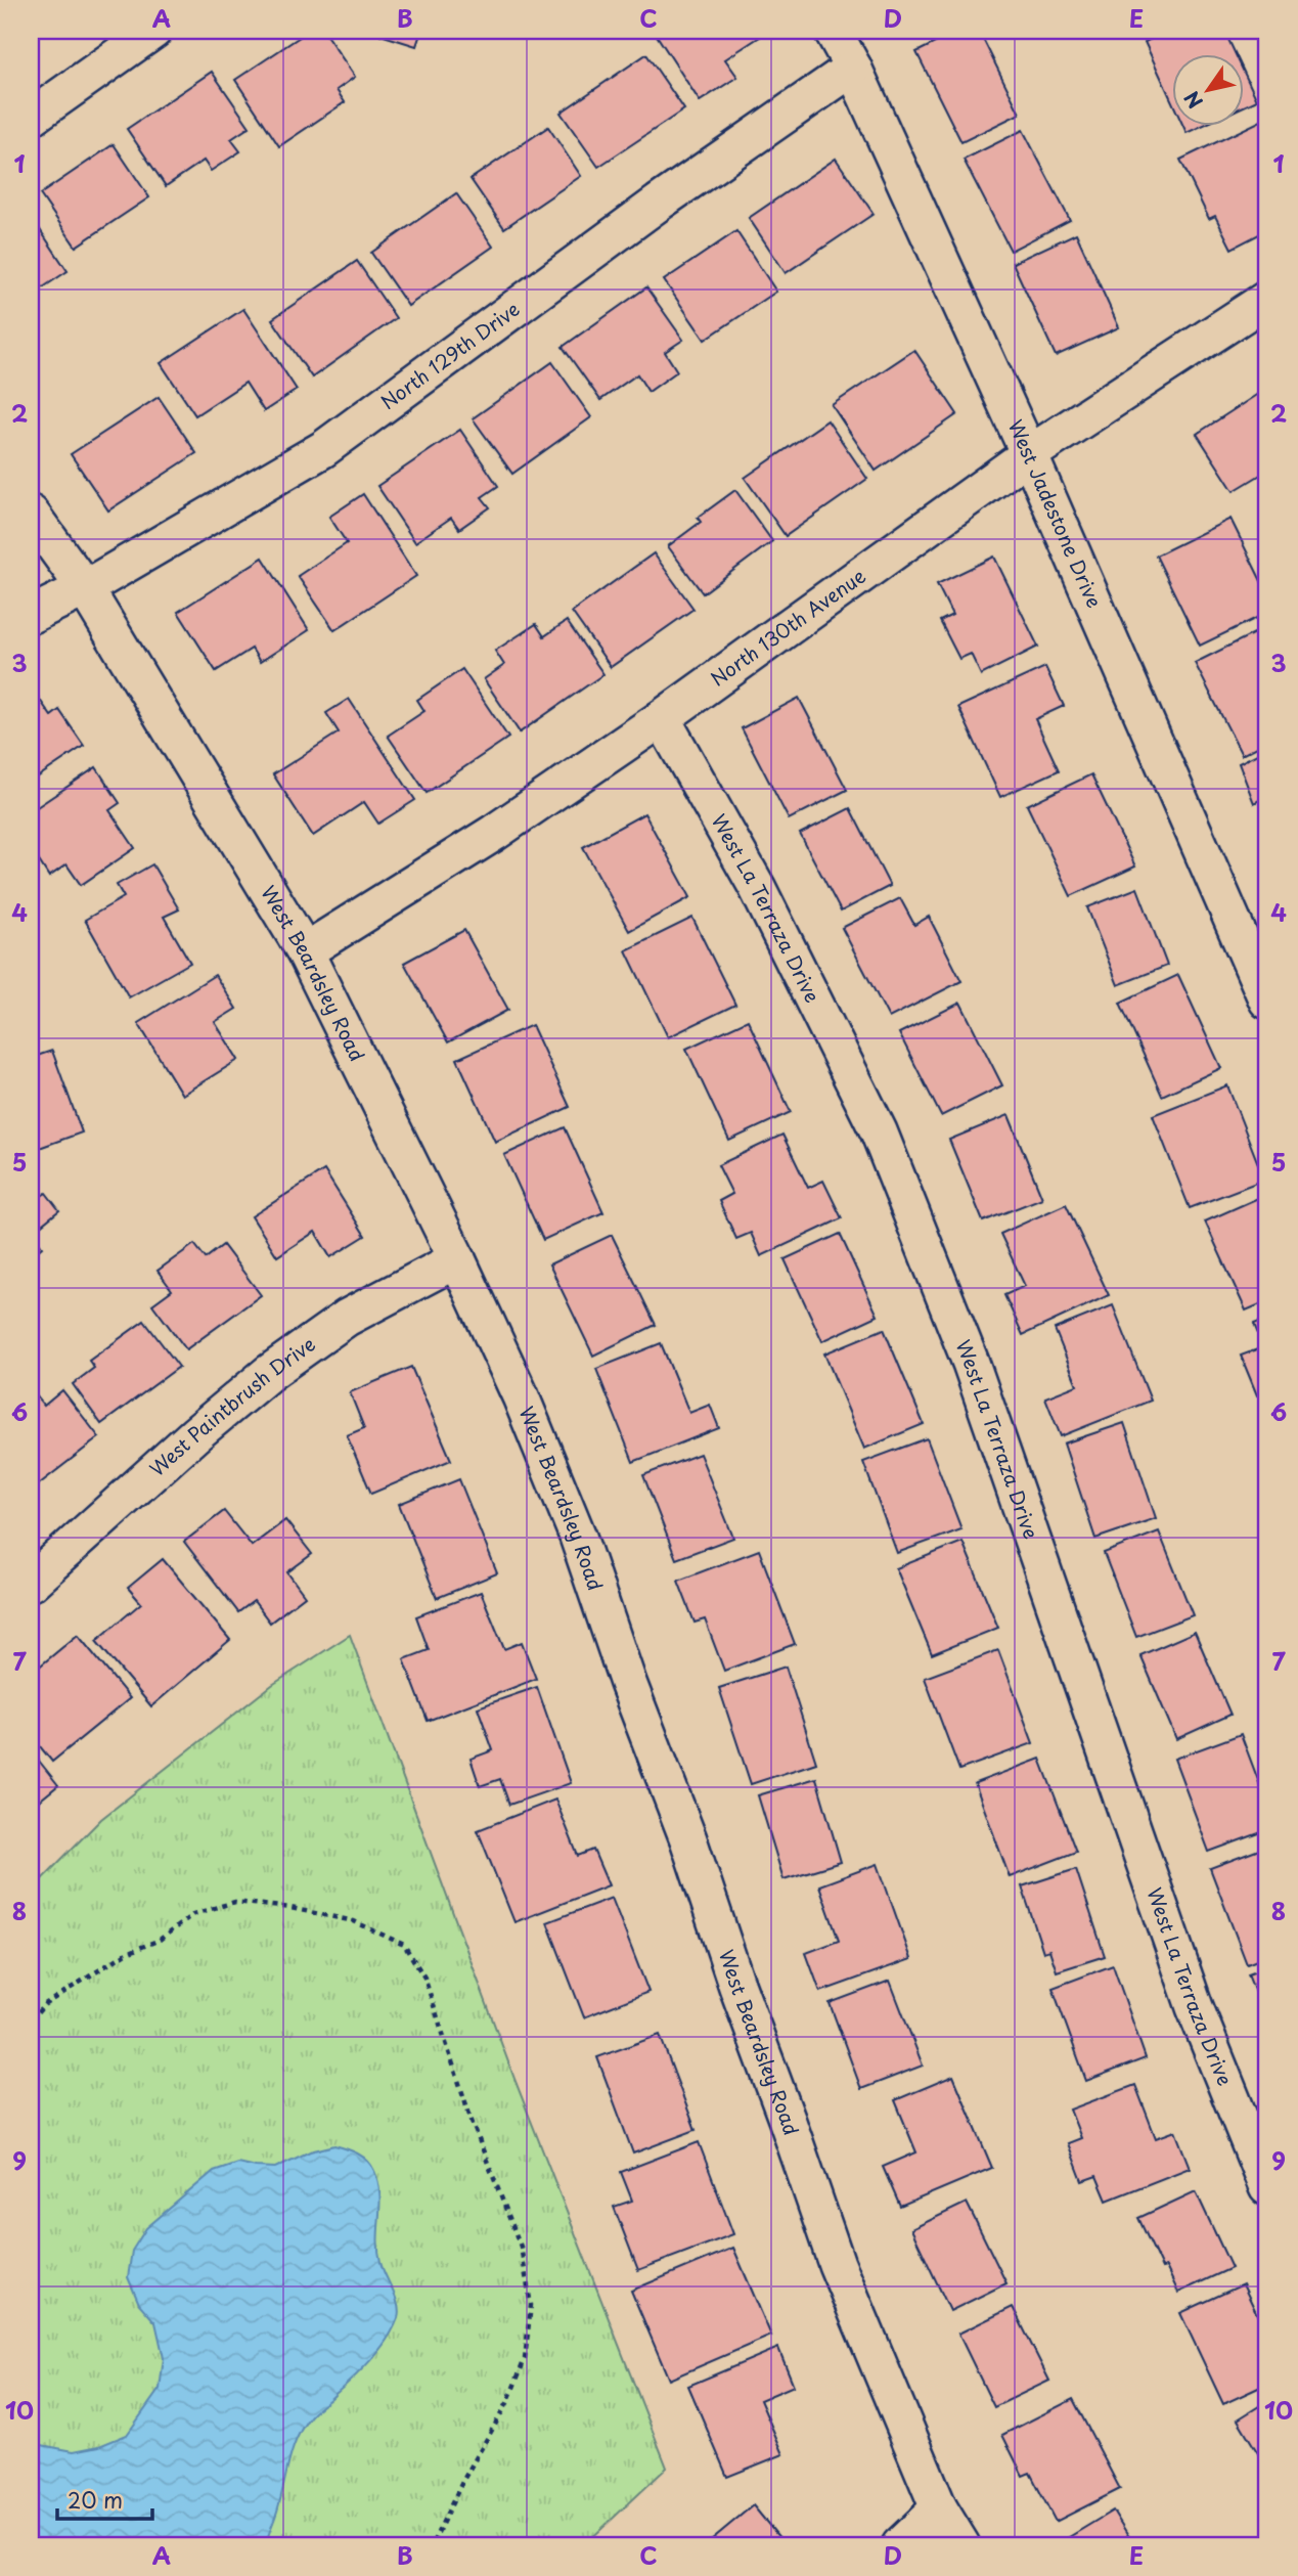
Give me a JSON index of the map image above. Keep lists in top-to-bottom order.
{
  "streets": {
    "street": [
      "North 129th Drive",
      "West Jadestone Drive",
      "North 130th Avenue",
      "West La Terraza Drive",
      "West Beardsley Road",
      "West Paintbrush Drive"
    ]
  },
  "crossings": [
    ["North 129th Drive", "West Jadestone Drive"],
    ["North 129th Drive", "West Beardsley Road"],
    ["West Jadestone Drive", "North 130th Avenue"],
    ["North 130th Avenue", "West La Terraza Drive"],
    ["North 130th Avenue", "West Beardsley Road"],
    ["West Beardsley Road", "West Paintbrush Drive"]
  ],
  "scale_bar": "20 m",
  "north": "bottom left",
  "grid": {
    "columns": [
      "A",
      "B",
      "C",
      "D",
      "E"
    ],
    "rows": [
      "1",
      "2",
      "3",
      "4",
      "5",
      "6",
      "7",
      "8",
      "9",
      "10"
    ]
  }
}
